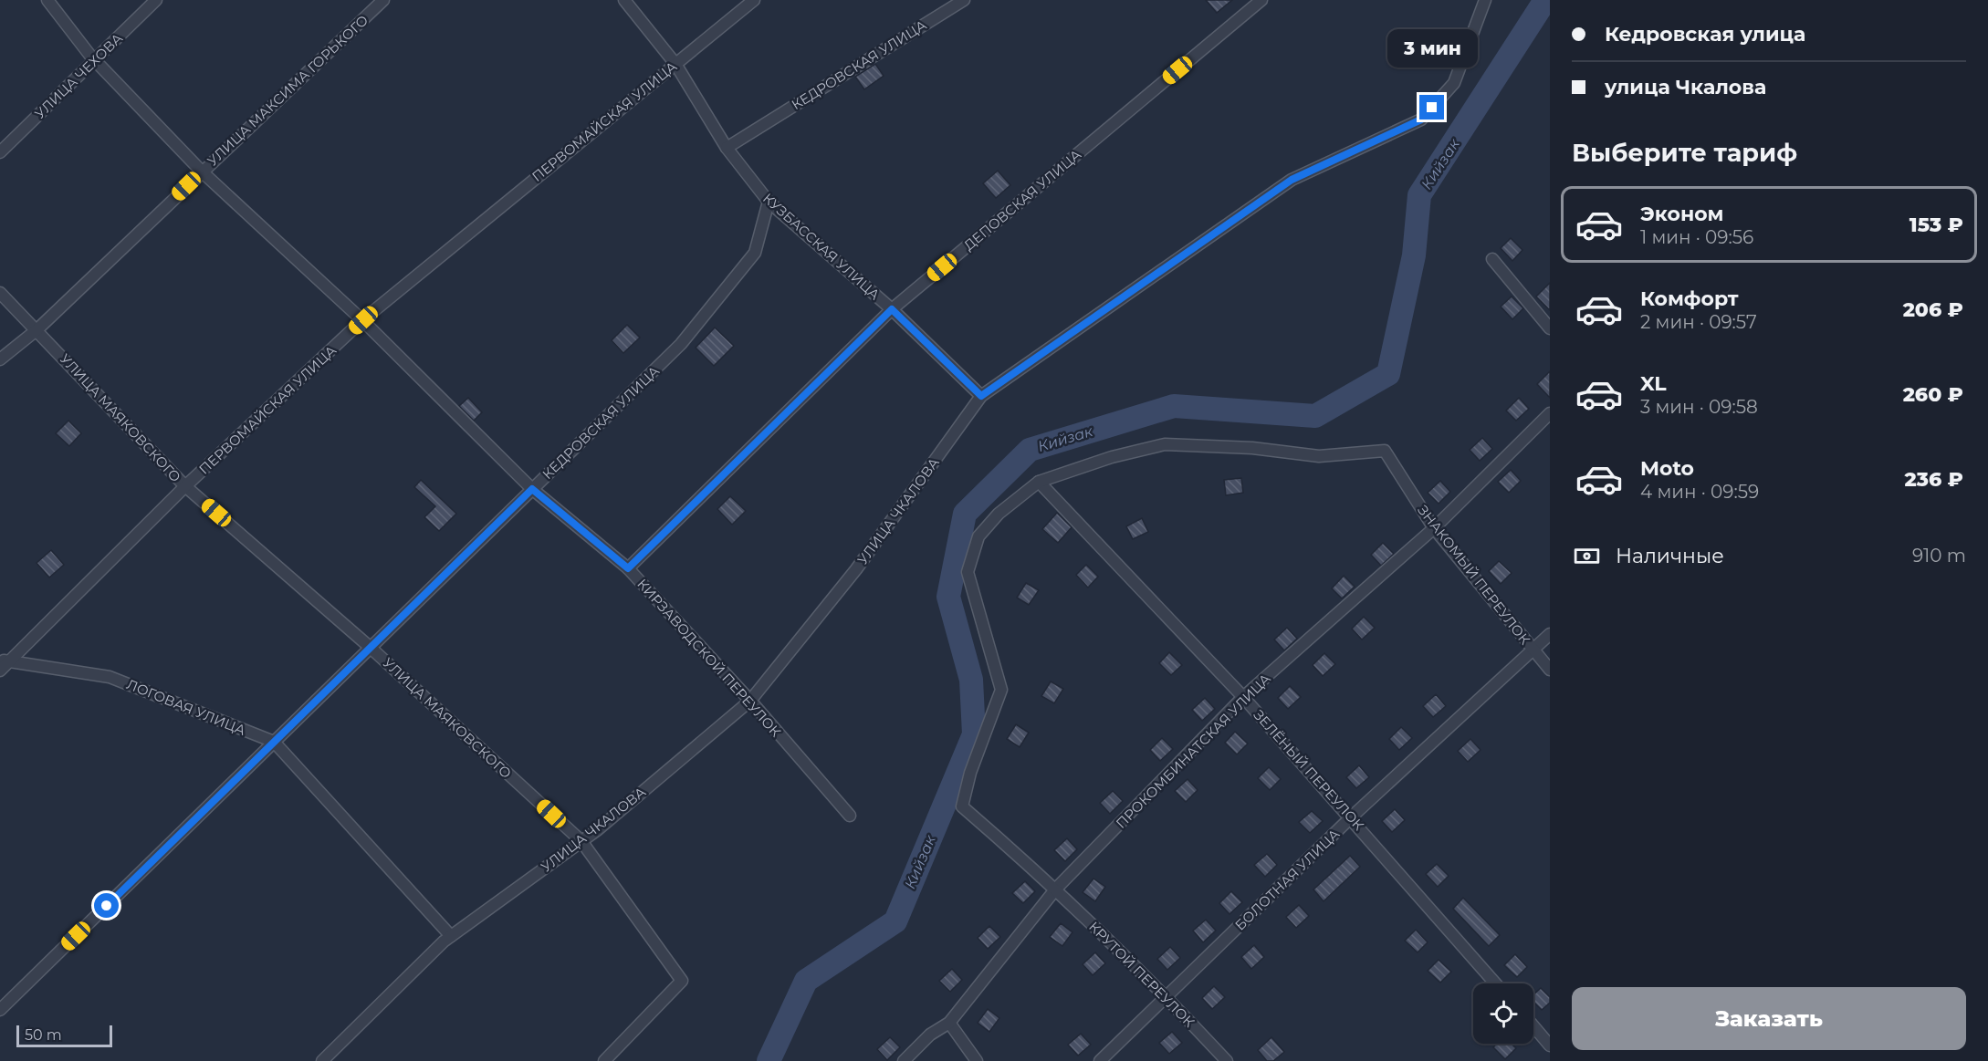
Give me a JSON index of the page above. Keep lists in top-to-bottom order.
{
  "streets": {
    "street": [
      "КЕДРОВСКАЯ УЛИЦА",
      "УЛИЦА ЧЕХОВА",
      "УЛИЦА МАКСИМА ГОРЬКОГО",
      "ПЕРВОМАЙСКАЯ УЛИЦА",
      "ДЕПОВСКАЯ УЛИЦА",
      "КУЗБАССКАЯ УЛИЦА",
      "УЛИЦА МАЯКОВСКОГО",
      "УЛИЦА ЧКАЛОВА",
      "ЗНАКОМЫЙ ПЕРЕУЛОК",
      "КИРЗАВОДСКОЙ ПЕРЕУЛОК",
      "ЛОГОВАЯ УЛИЦА",
      "ПРОКОМБИНАТСКАЯ УЛИЦА",
      "ЗЕЛЁНЫЙ ПЕРЕУЛОК",
      "БОЛОТНАЯ УЛИЦА",
      "КРУТОЙ ПЕРЕУЛОК"
    ]
  },
  "crossings": [
    ["КЕДРОВСКАЯ УЛИЦА", "КУЗБАССКАЯ УЛИЦА"],
    ["КЕДРОВСКАЯ УЛИЦА", "УЛИЦА МАЯКОВСКОГО"],
    ["КЕДРОВСКАЯ УЛИЦА", "КИРЗАВОДСКОЙ ПЕРЕУЛОК"],
    ["КЕДРОВСКАЯ УЛИЦА", "ЛОГОВАЯ УЛИЦА"],
    ["УЛИЦА ЧЕХОВА", "КИРЗАВОДСКОЙ ПЕРЕУЛОК"],
    ["УЛИЦА МАКСИМА ГОРЬКОГО", "УЛИЦА МАЯКОВСКОГО"],
    ["УЛИЦА МАКСИМА ГОРЬКОГО", "КИРЗАВОДСКОЙ ПЕРЕУЛОК"],
    ["ПЕРВОМАЙСКАЯ УЛИЦА", "КУЗБАССКАЯ УЛИЦА"],
    ["ПЕРВОМАЙСКАЯ УЛИЦА", "УЛИЦА МАЯКОВСКОГО"],
    ["ПЕРВОМАЙСКАЯ УЛИЦА", "КИРЗАВОДСКОЙ ПЕРЕУЛОК"],
    ["ПЕРВОМАЙСКАЯ УЛИЦА", "ЛОГОВАЯ УЛИЦА"],
    ["ДЕПОВСКАЯ УЛИЦА", "КУЗБАССКАЯ УЛИЦА"],
    ["ДЕПОВСКАЯ УЛИЦА", "КИРЗАВОДСКОЙ ПЕРЕУЛОК"],
    ["КУЗБАССКАЯ УЛИЦА", "УЛИЦА ЧКАЛОВА"],
    ["УЛИЦА МАЯКОВСКОГО", "УЛИЦА ЧКАЛОВА"],
    ["УЛИЦА ЧКАЛОВА", "КИРЗАВОДСКОЙ ПЕРЕУЛОК"],
    ["УЛИЦА ЧКАЛОВА", "ЛОГОВАЯ УЛИЦА"],
    ["ЗНАКОМЫЙ ПЕРЕУЛОК", "ПРОКОМБИНАТСКАЯ УЛИЦА"],
    ["ЗНАКОМЫЙ ПЕРЕУЛОК", "ЗЕЛЁНЫЙ ПЕРЕУЛОК"],
    ["ЗНАКОМЫЙ ПЕРЕУЛОК", "БОЛОТНАЯ УЛИЦА"],
    ["ЗНАКОМЫЙ ПЕРЕУЛОК", "КРУТОЙ ПЕРЕУЛОК"],
    ["ПРОКОМБИНАТСКАЯ УЛИЦА", "ЗЕЛЁНЫЙ ПЕРЕУЛОК"],
    ["ПРОКОМБИНАТСКАЯ УЛИЦА", "КРУТОЙ ПЕРЕУЛОК"],
    ["ЗЕЛЁНЫЙ ПЕРЕУЛОК", "БОЛОТНАЯ УЛИЦА"],
    ["ЗЕЛЁНЫЙ ПЕРЕУЛОК", "КРУТОЙ ПЕРЕУЛОК"],
    ["БОЛОТНАЯ УЛИЦА", "КРУТОЙ ПЕРЕУЛОК"]
  ],
  "water": ["Кийзак"],
  "scale_bar": "50 m",
  "page": {
    "banner": ["Кедровская улица", "улица Чкалова"],
    "bubble": "3 мин",
    "heading": "Выберите тариф",
    "list": [
      {
        "name": "Эконом",
        "note": "1 мин · 09:56",
        "value": "153 ₽"
      },
      {
        "name": "Комфорт",
        "note": "2 мин · 09:57",
        "value": "206 ₽"
      },
      {
        "name": "XL",
        "note": "3 мин · 09:58",
        "value": "260 ₽"
      },
      {
        "name": "Moto",
        "note": "4 мин · 09:59",
        "value": "236 ₽"
      }
    ],
    "pay": ["Наличные", "910 m"],
    "buttons": "Заказать",
    "scale": "50 m"
  }
}
